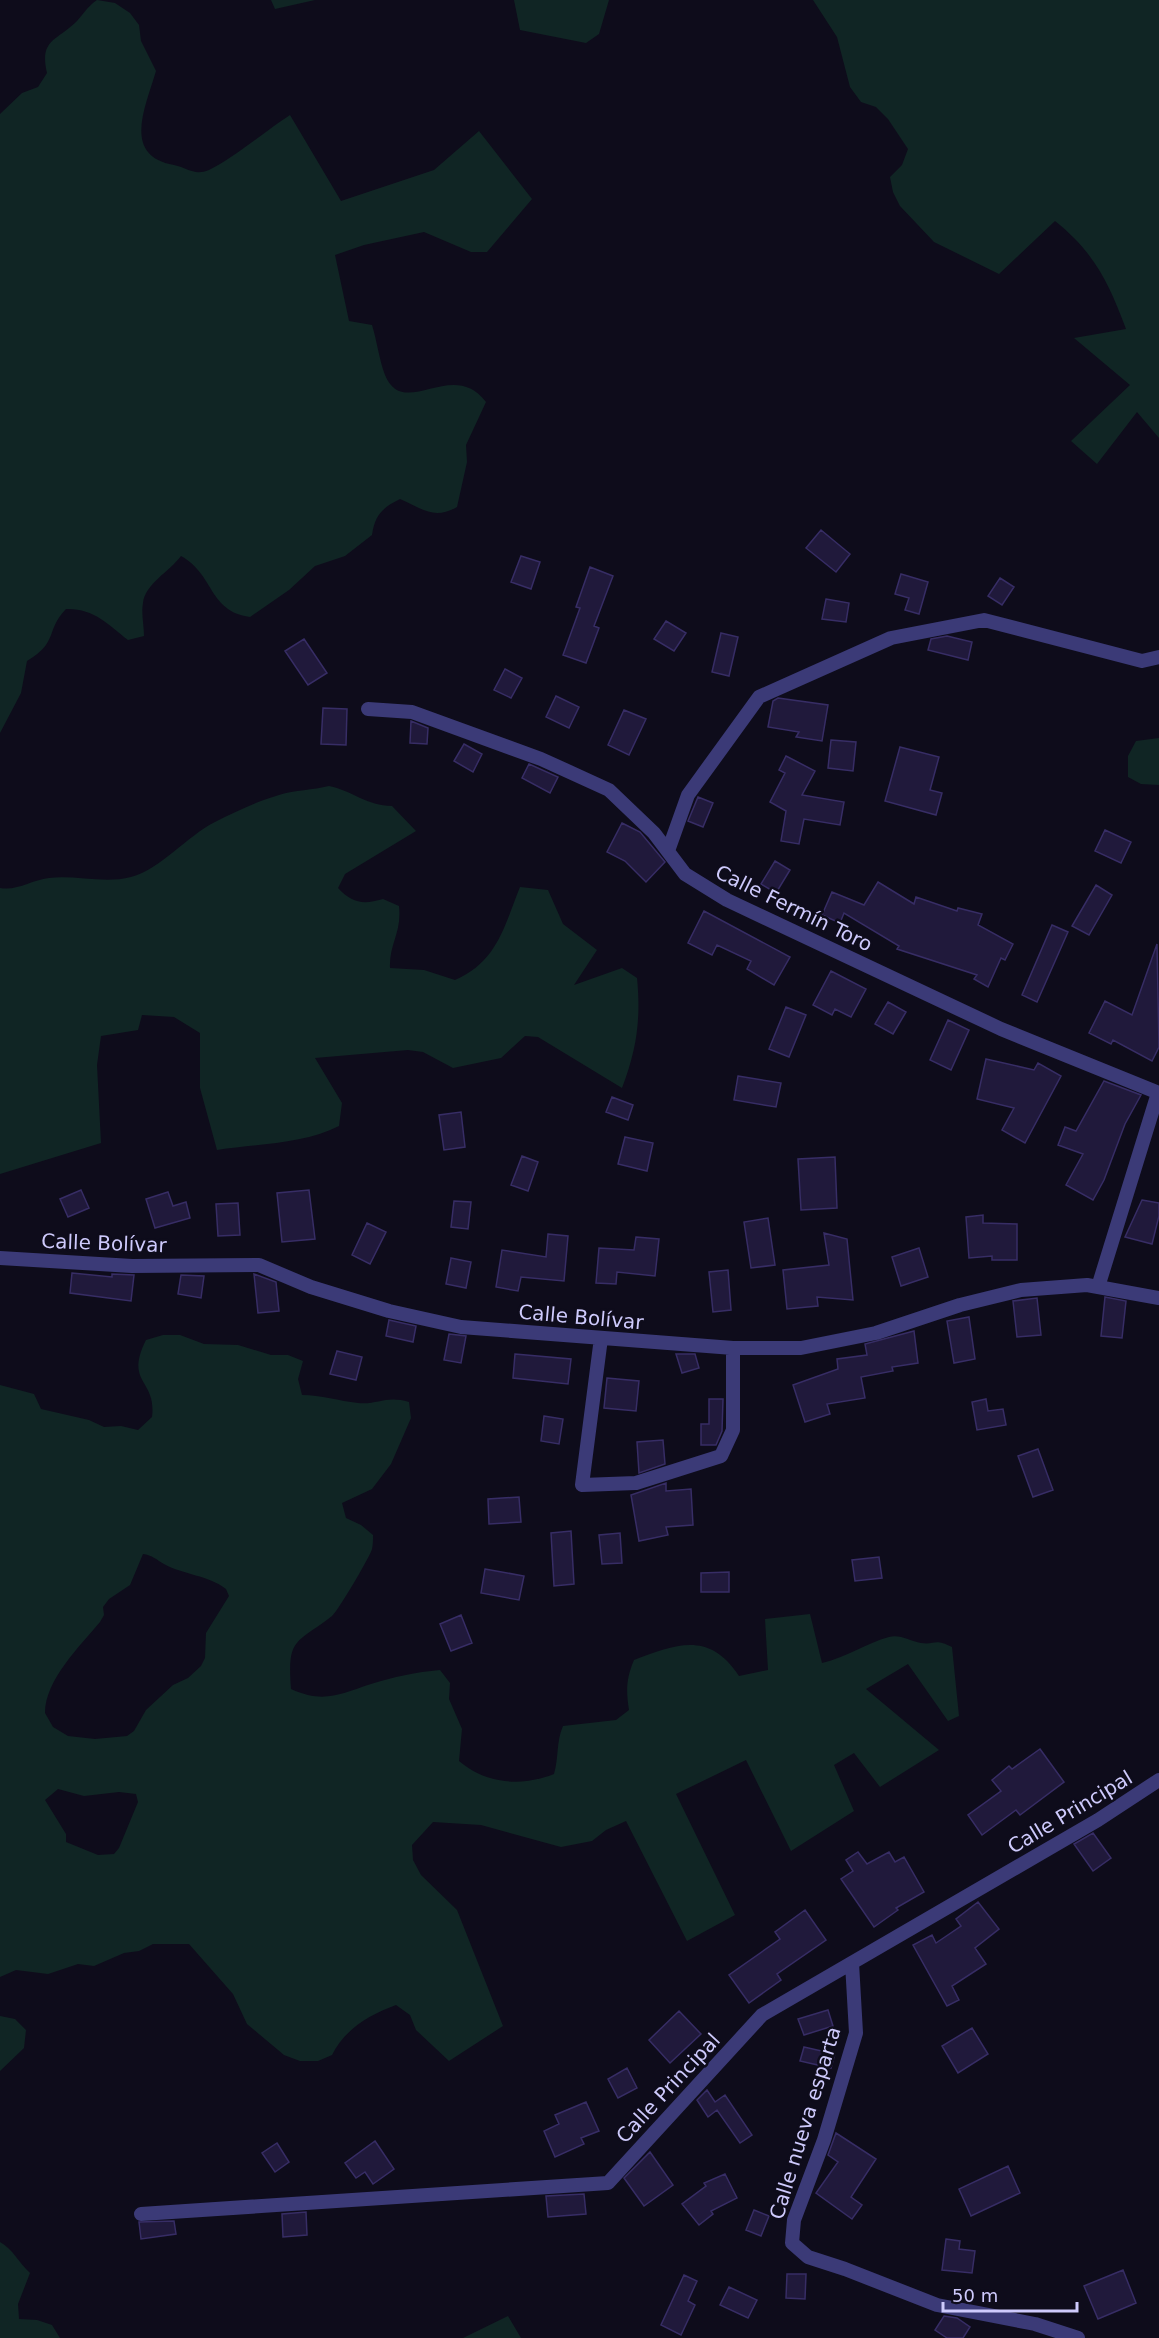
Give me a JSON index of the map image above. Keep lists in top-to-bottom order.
{
  "streets": {
    "street": [
      "Calle Fermín Toro",
      "Calle Bolívar",
      "Calle Principal",
      "Calle nueva esparta"
    ]
  },
  "crossings": [
    ["Calle Principal", "Calle nueva esparta"]
  ],
  "scale_bar": "50 m"
}
